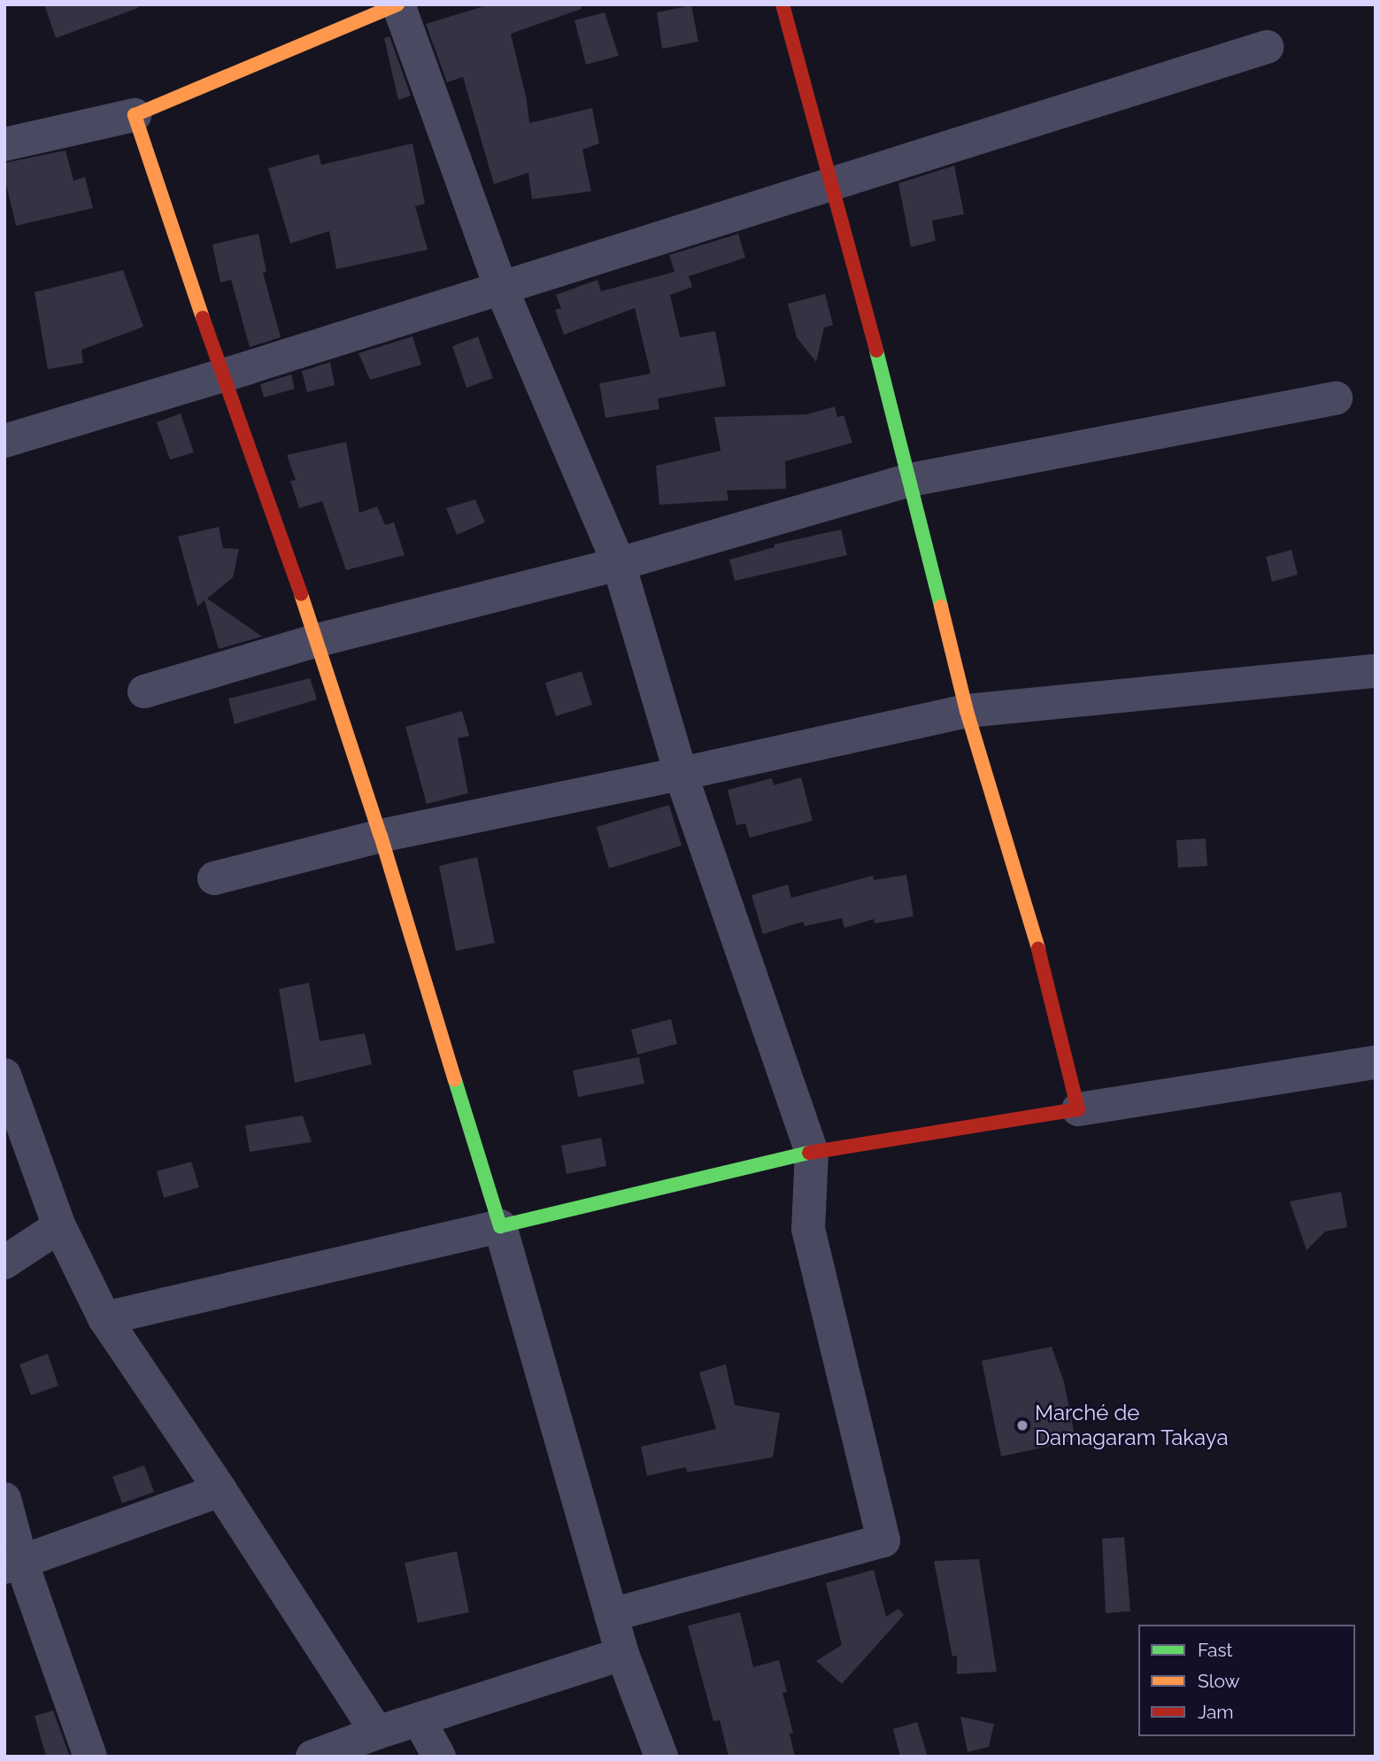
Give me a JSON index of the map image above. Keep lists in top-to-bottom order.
{
  "places": ["Marché de Damagaram Takaya"],
  "legend": ["Fast", "Slow", "Jam"]
}
